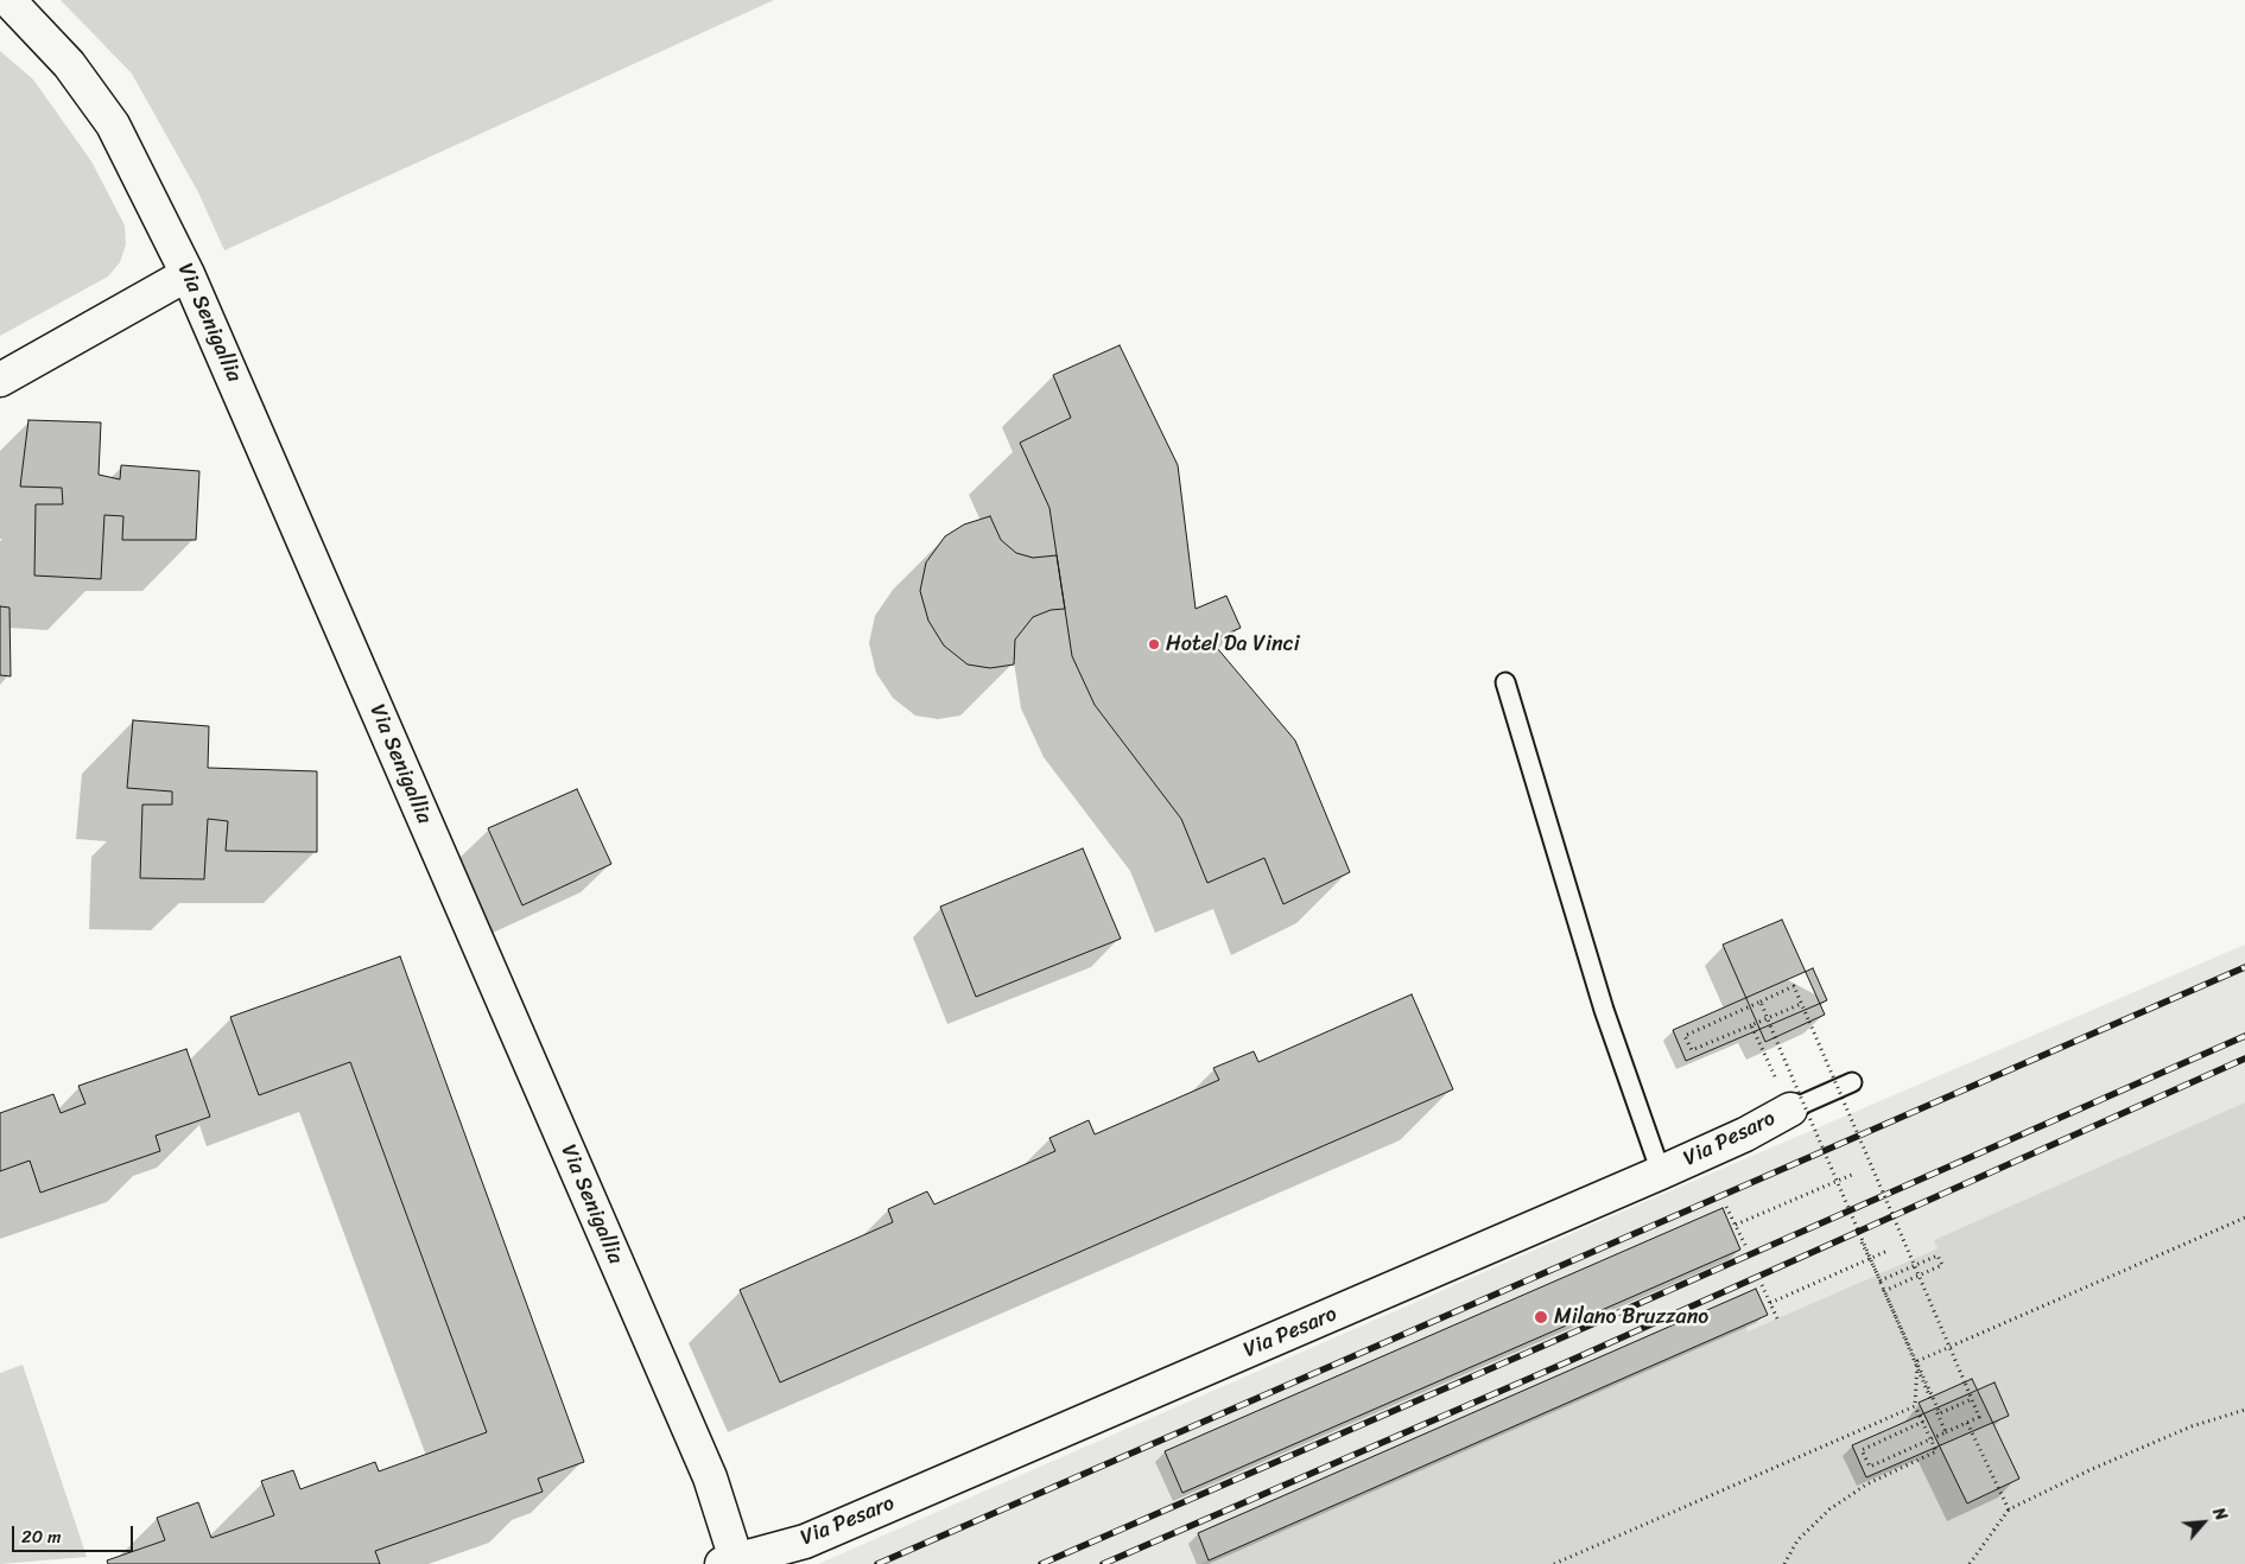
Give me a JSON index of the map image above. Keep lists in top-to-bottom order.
{
  "streets": {
    "street": ["Via Senigallia", "Via Pesaro"]
  },
  "crossings": [
    ["Via Senigallia", "Via Pesaro"]
  ],
  "places": ["Hotel Da Vinci", "Milano Bruzzano"],
  "scale_bar": "20 m",
  "north": "top right"
}
